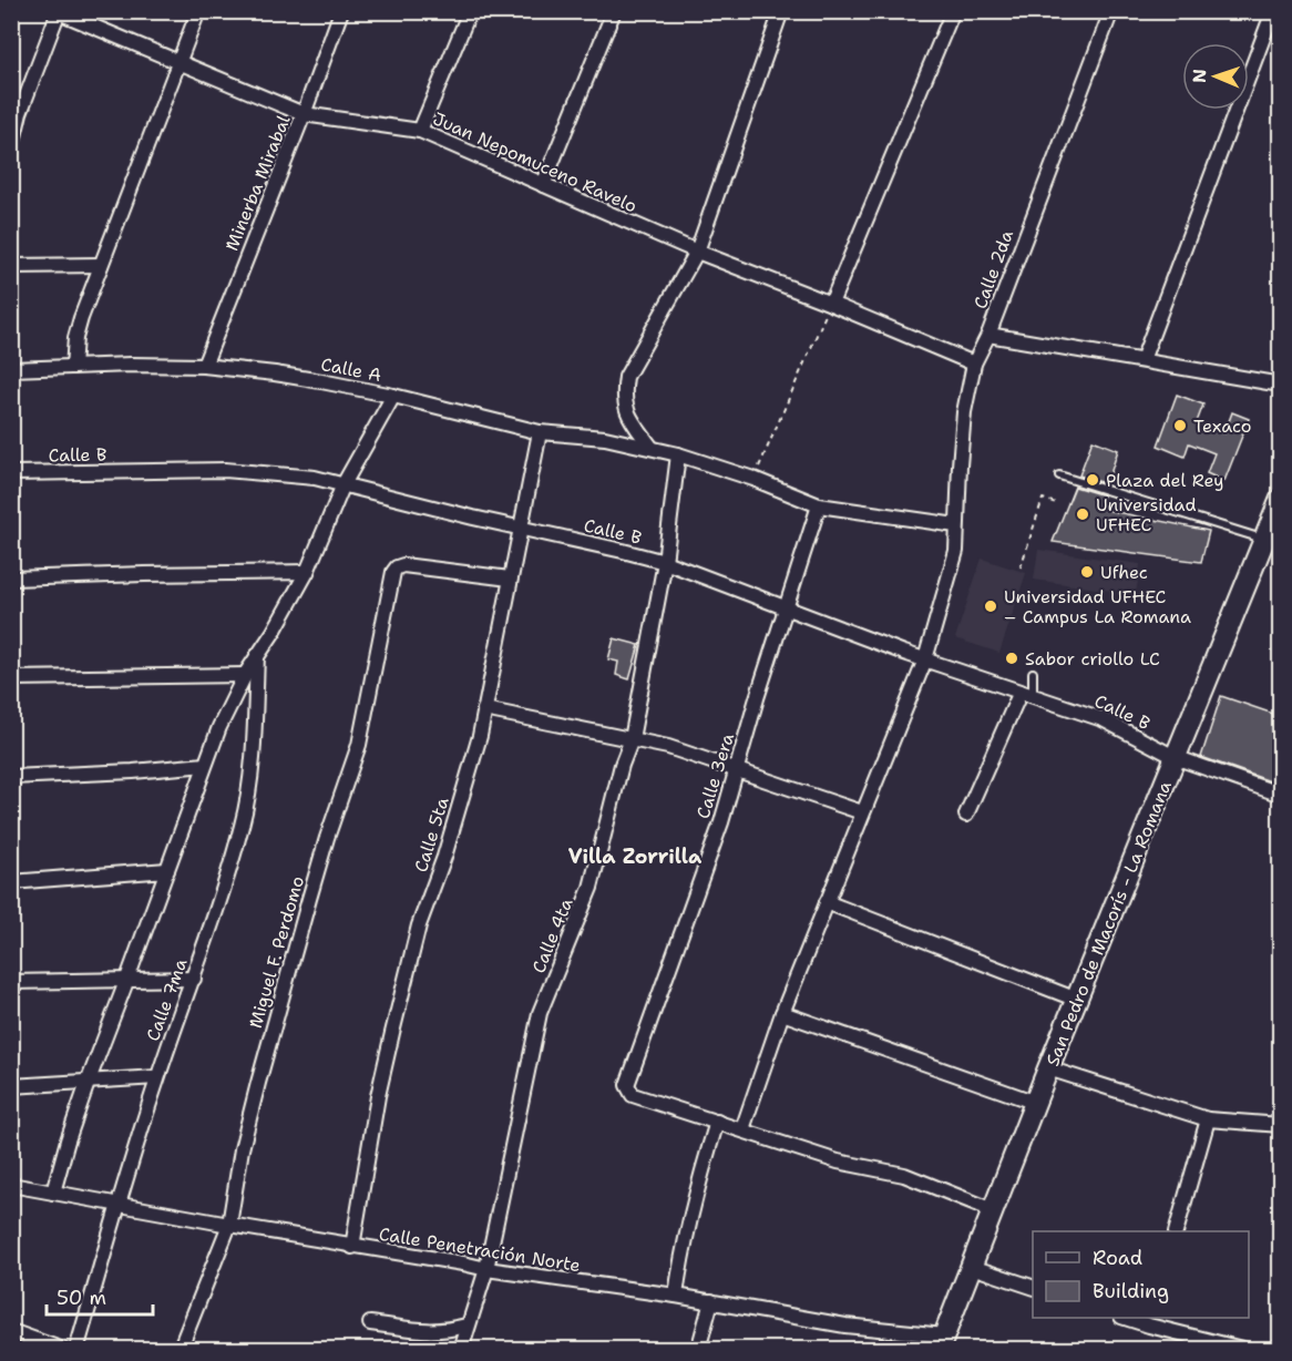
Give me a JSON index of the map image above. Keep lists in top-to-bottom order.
{
  "streets": {
    "main road": ["San Pedro de Macorís - La Romana"],
    "street": [
      "Juan Nepomuceno Ravelo",
      "Minerba Mirabal",
      "Calle 2da",
      "Calle A",
      "Calle B",
      "Calle 3era",
      "Calle 5ta",
      "Calle 4ta",
      "Miguel F. Perdomo",
      "Calle 7ma",
      "Calle Penetración Norte"
    ]
  },
  "crossings": [
    ["Juan Nepomuceno Ravelo", "Minerba Mirabal"],
    ["Juan Nepomuceno Ravelo", "Calle 2da"],
    ["Minerba Mirabal", "Calle A"],
    ["Calle 2da", "Calle A"],
    ["Calle 2da", "Calle B"],
    ["Calle A", "Calle 3era"],
    ["Calle A", "Calle 5ta"],
    ["Calle A", "Calle 4ta"],
    ["Calle B", "Calle 3era"],
    ["Calle B", "Calle 5ta"],
    ["Calle B", "San Pedro de Macorís - La Romana"],
    ["Calle B", "Calle 4ta"],
    ["Calle 5ta", "Miguel F. Perdomo"],
    ["Calle 5ta", "Calle Penetración Norte"],
    ["San Pedro de Macorís - La Romana", "Calle Penetración Norte"],
    ["Calle 4ta", "Calle Penetración Norte"],
    ["Miguel F. Perdomo", "Calle Penetración Norte"],
    ["Calle 7ma", "Calle Penetración Norte"]
  ],
  "districts": ["Villa Zorrilla"],
  "places": [
    "Texaco",
    "Plaza del Rey",
    "Universidad UFHEC",
    "Ufhec",
    "Universidad UFHEC – Campus La Romana",
    "Sabor criollo LC"
  ],
  "legend": ["Road", "Building"],
  "scale_bar": "50 m",
  "north": "left"
}
